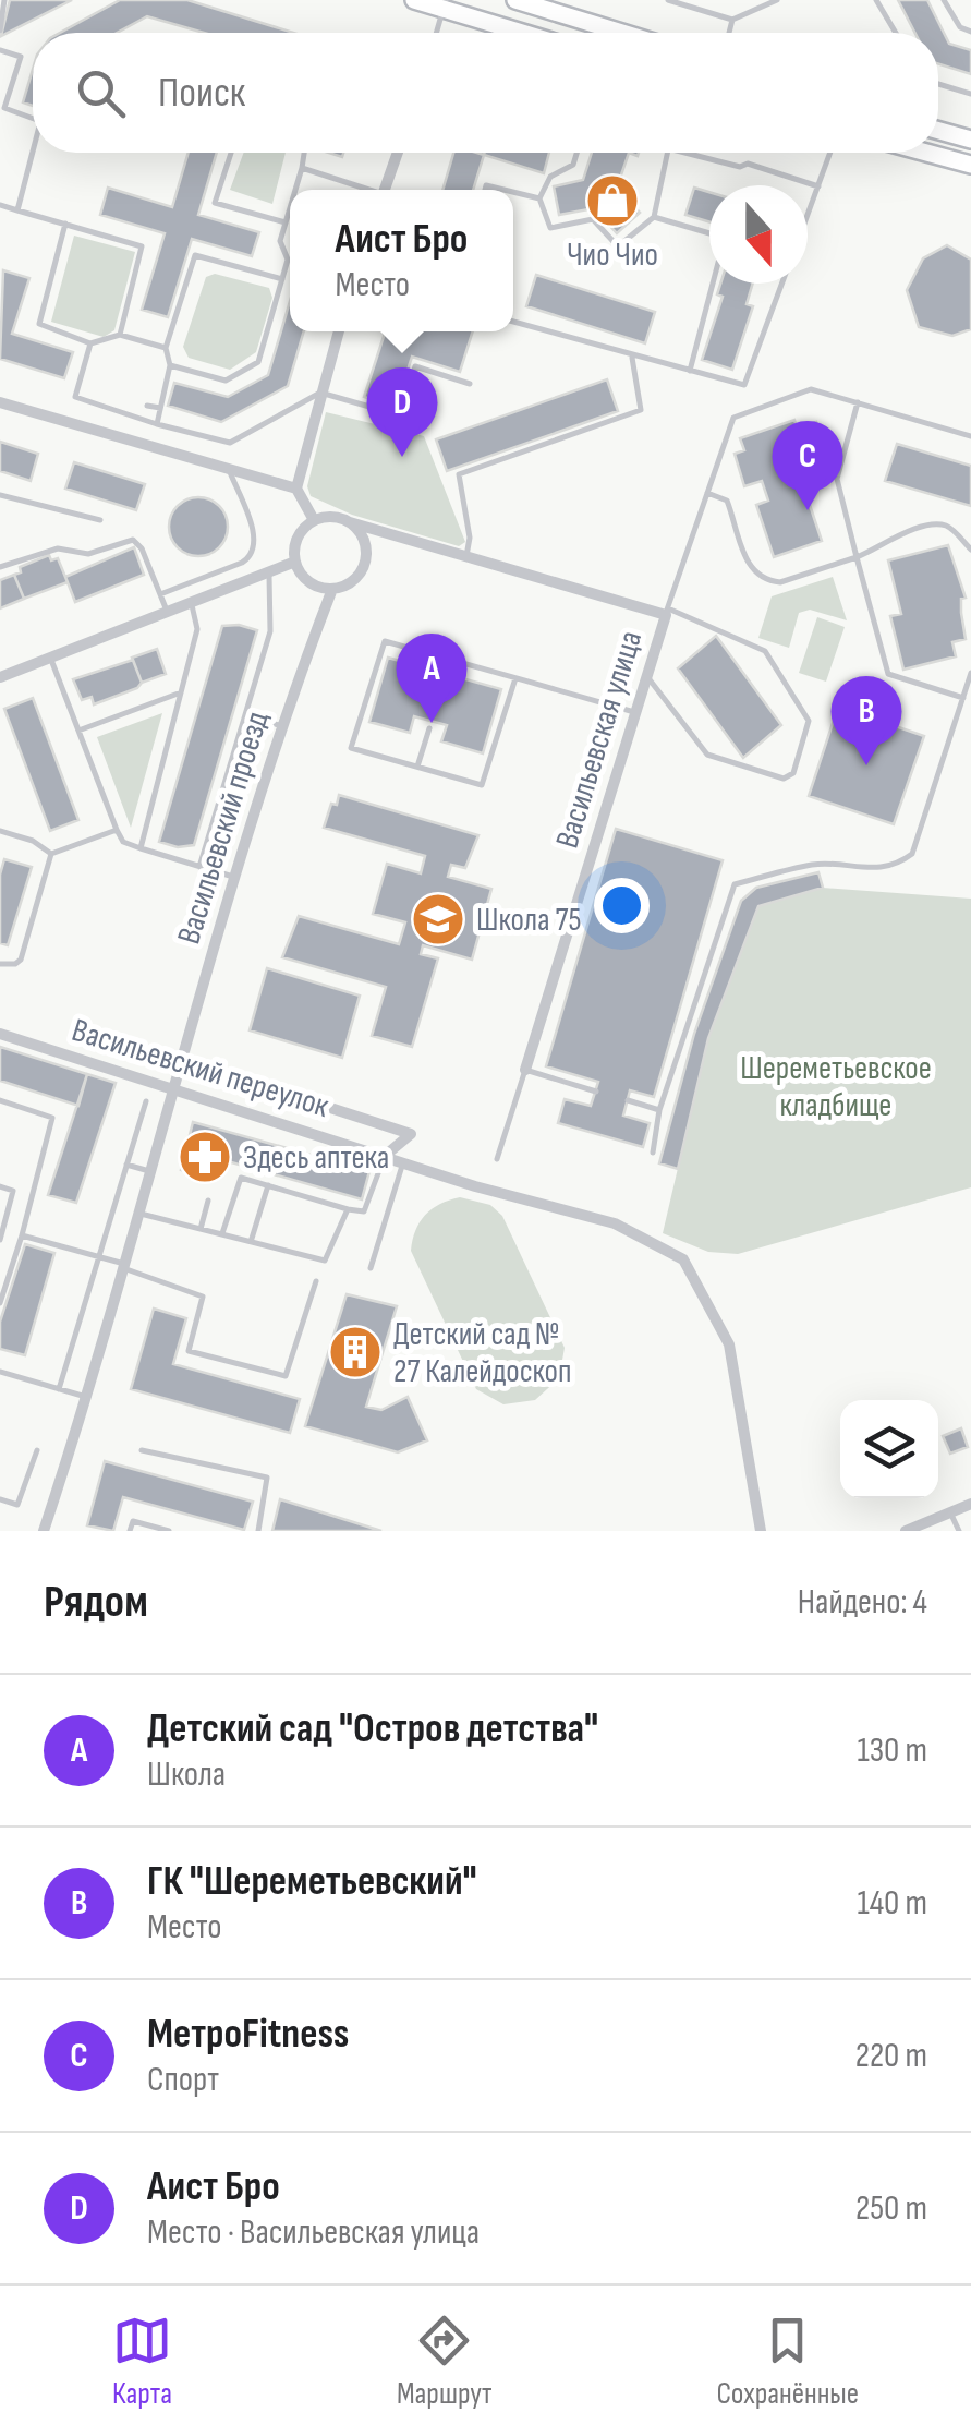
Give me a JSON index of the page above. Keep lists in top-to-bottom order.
{
  "streets": {
    "street": ["Васильевская улица", "Васильевский проезд", "Васильевский переулок"]
  },
  "crossings": [
    ["Васильевская улица", "Васильевский проезд"],
    ["Васильевский проезд", "Васильевский переулок"]
  ],
  "parks": ["Шереметьевское кладбище"],
  "places": {
    "shop": ["Чио Чио"],
    "school or university": ["Школа 75"],
    "pharmacy": ["Здесь аптека"],
    "building": ["Детский сад № 27 Калейдоскоп"]
  },
  "north": "bottom",
  "page": {
    "search": "Поиск",
    "popup": ["Аист Бро", "Место"],
    "pins": [
      "D",
      "C",
      "A",
      "B"
    ],
    "heading": ["Рядом", "Найдено: 4"],
    "list": [
      {
        "mark": "A",
        "name": "Детский сад \"Остров детства\"",
        "note": "Школа",
        "value": "130 m"
      },
      {
        "mark": "B",
        "name": "ГК \"Шереметьевский\"",
        "note": "Место",
        "value": "140 m"
      },
      {
        "mark": "C",
        "name": "МетроFitness",
        "note": "Спорт",
        "value": "220 m"
      },
      {
        "mark": "D",
        "name": "Аист Бро",
        "note": "Место · Васильевская улица",
        "value": "250 m"
      }
    ],
    "nav": ["Карта", "Маршрут", "Сохранённые"]
  }
}
